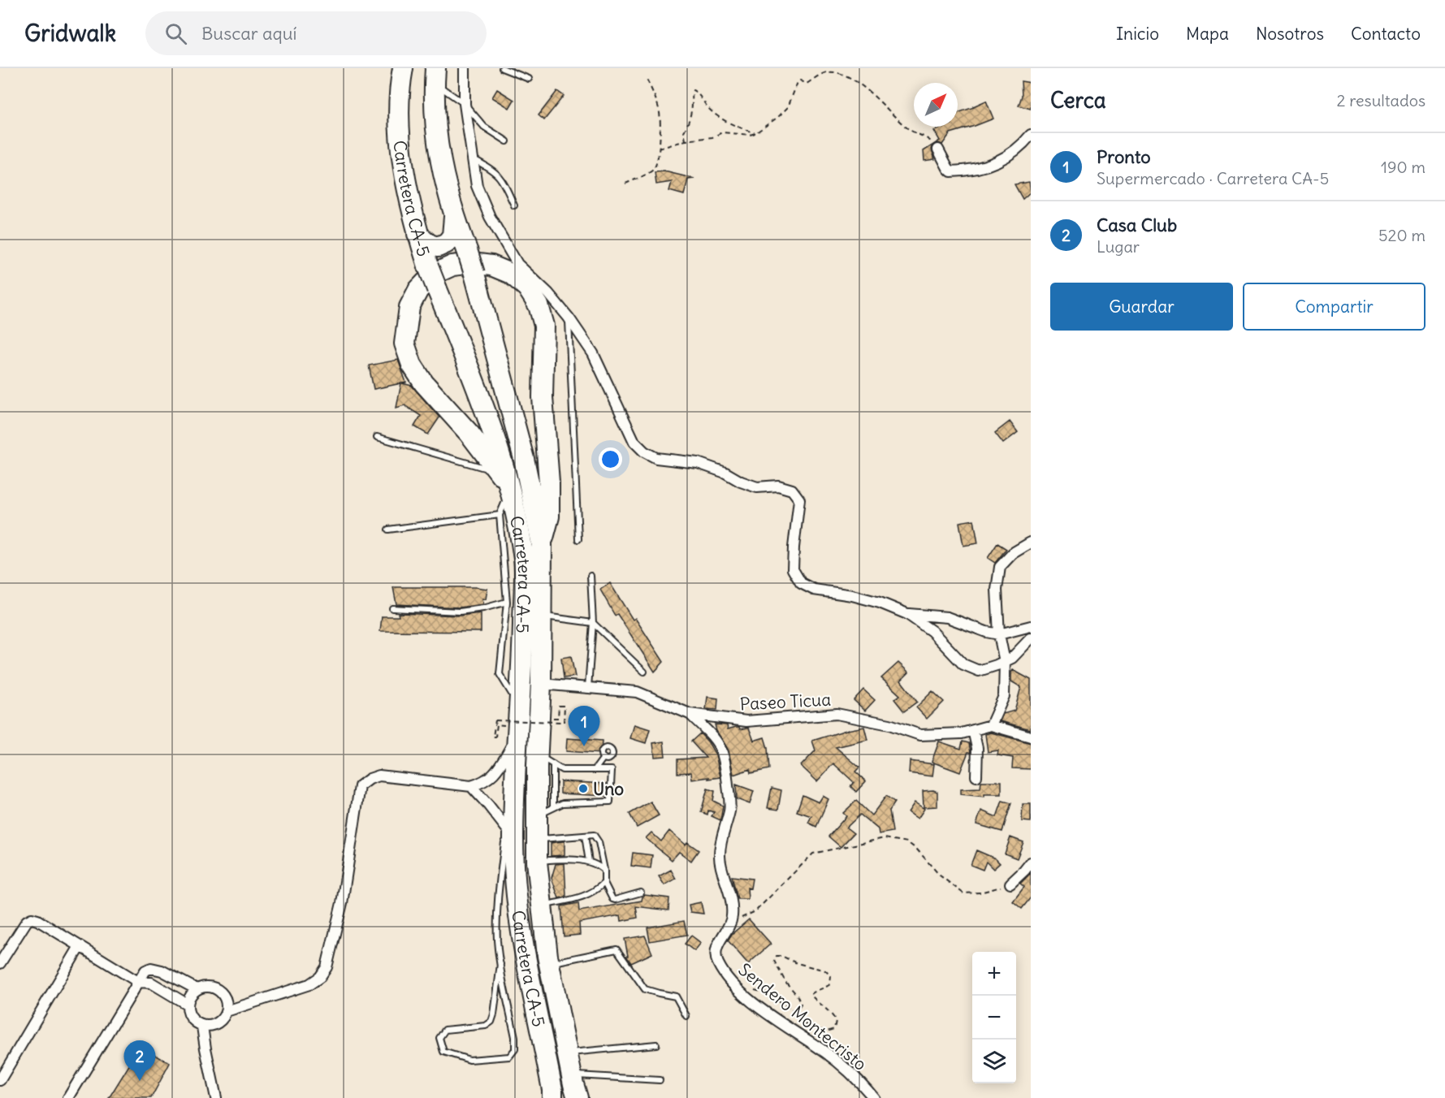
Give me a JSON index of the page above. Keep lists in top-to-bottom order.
{
  "streets": {
    "highway": ["Carretera CA-5"],
    "street": ["Paseo Ticua", "Sendero Montecristo"]
  },
  "crossings": [
    ["Carretera CA-5", "Paseo Ticua"]
  ],
  "places": ["Uno"],
  "north": "top right",
  "page": {
    "header": "Gridwalk",
    "search": "Buscar aquí",
    "nav": [
      "Inicio",
      "Mapa",
      "Nosotros",
      "Contacto"
    ],
    "heading": ["Cerca", "2 resultados"],
    "list": [
      {
        "mark": "1",
        "name": "Pronto",
        "note": "Supermercado · Carretera CA-5",
        "value": "190 m"
      },
      {
        "mark": "2",
        "name": "Casa Club",
        "note": "Lugar",
        "value": "520 m"
      }
    ],
    "buttons": ["Guardar", "Compartir"],
    "pins": ["1", "2"],
    "map_buttons": ["+", "−"]
  }
}
